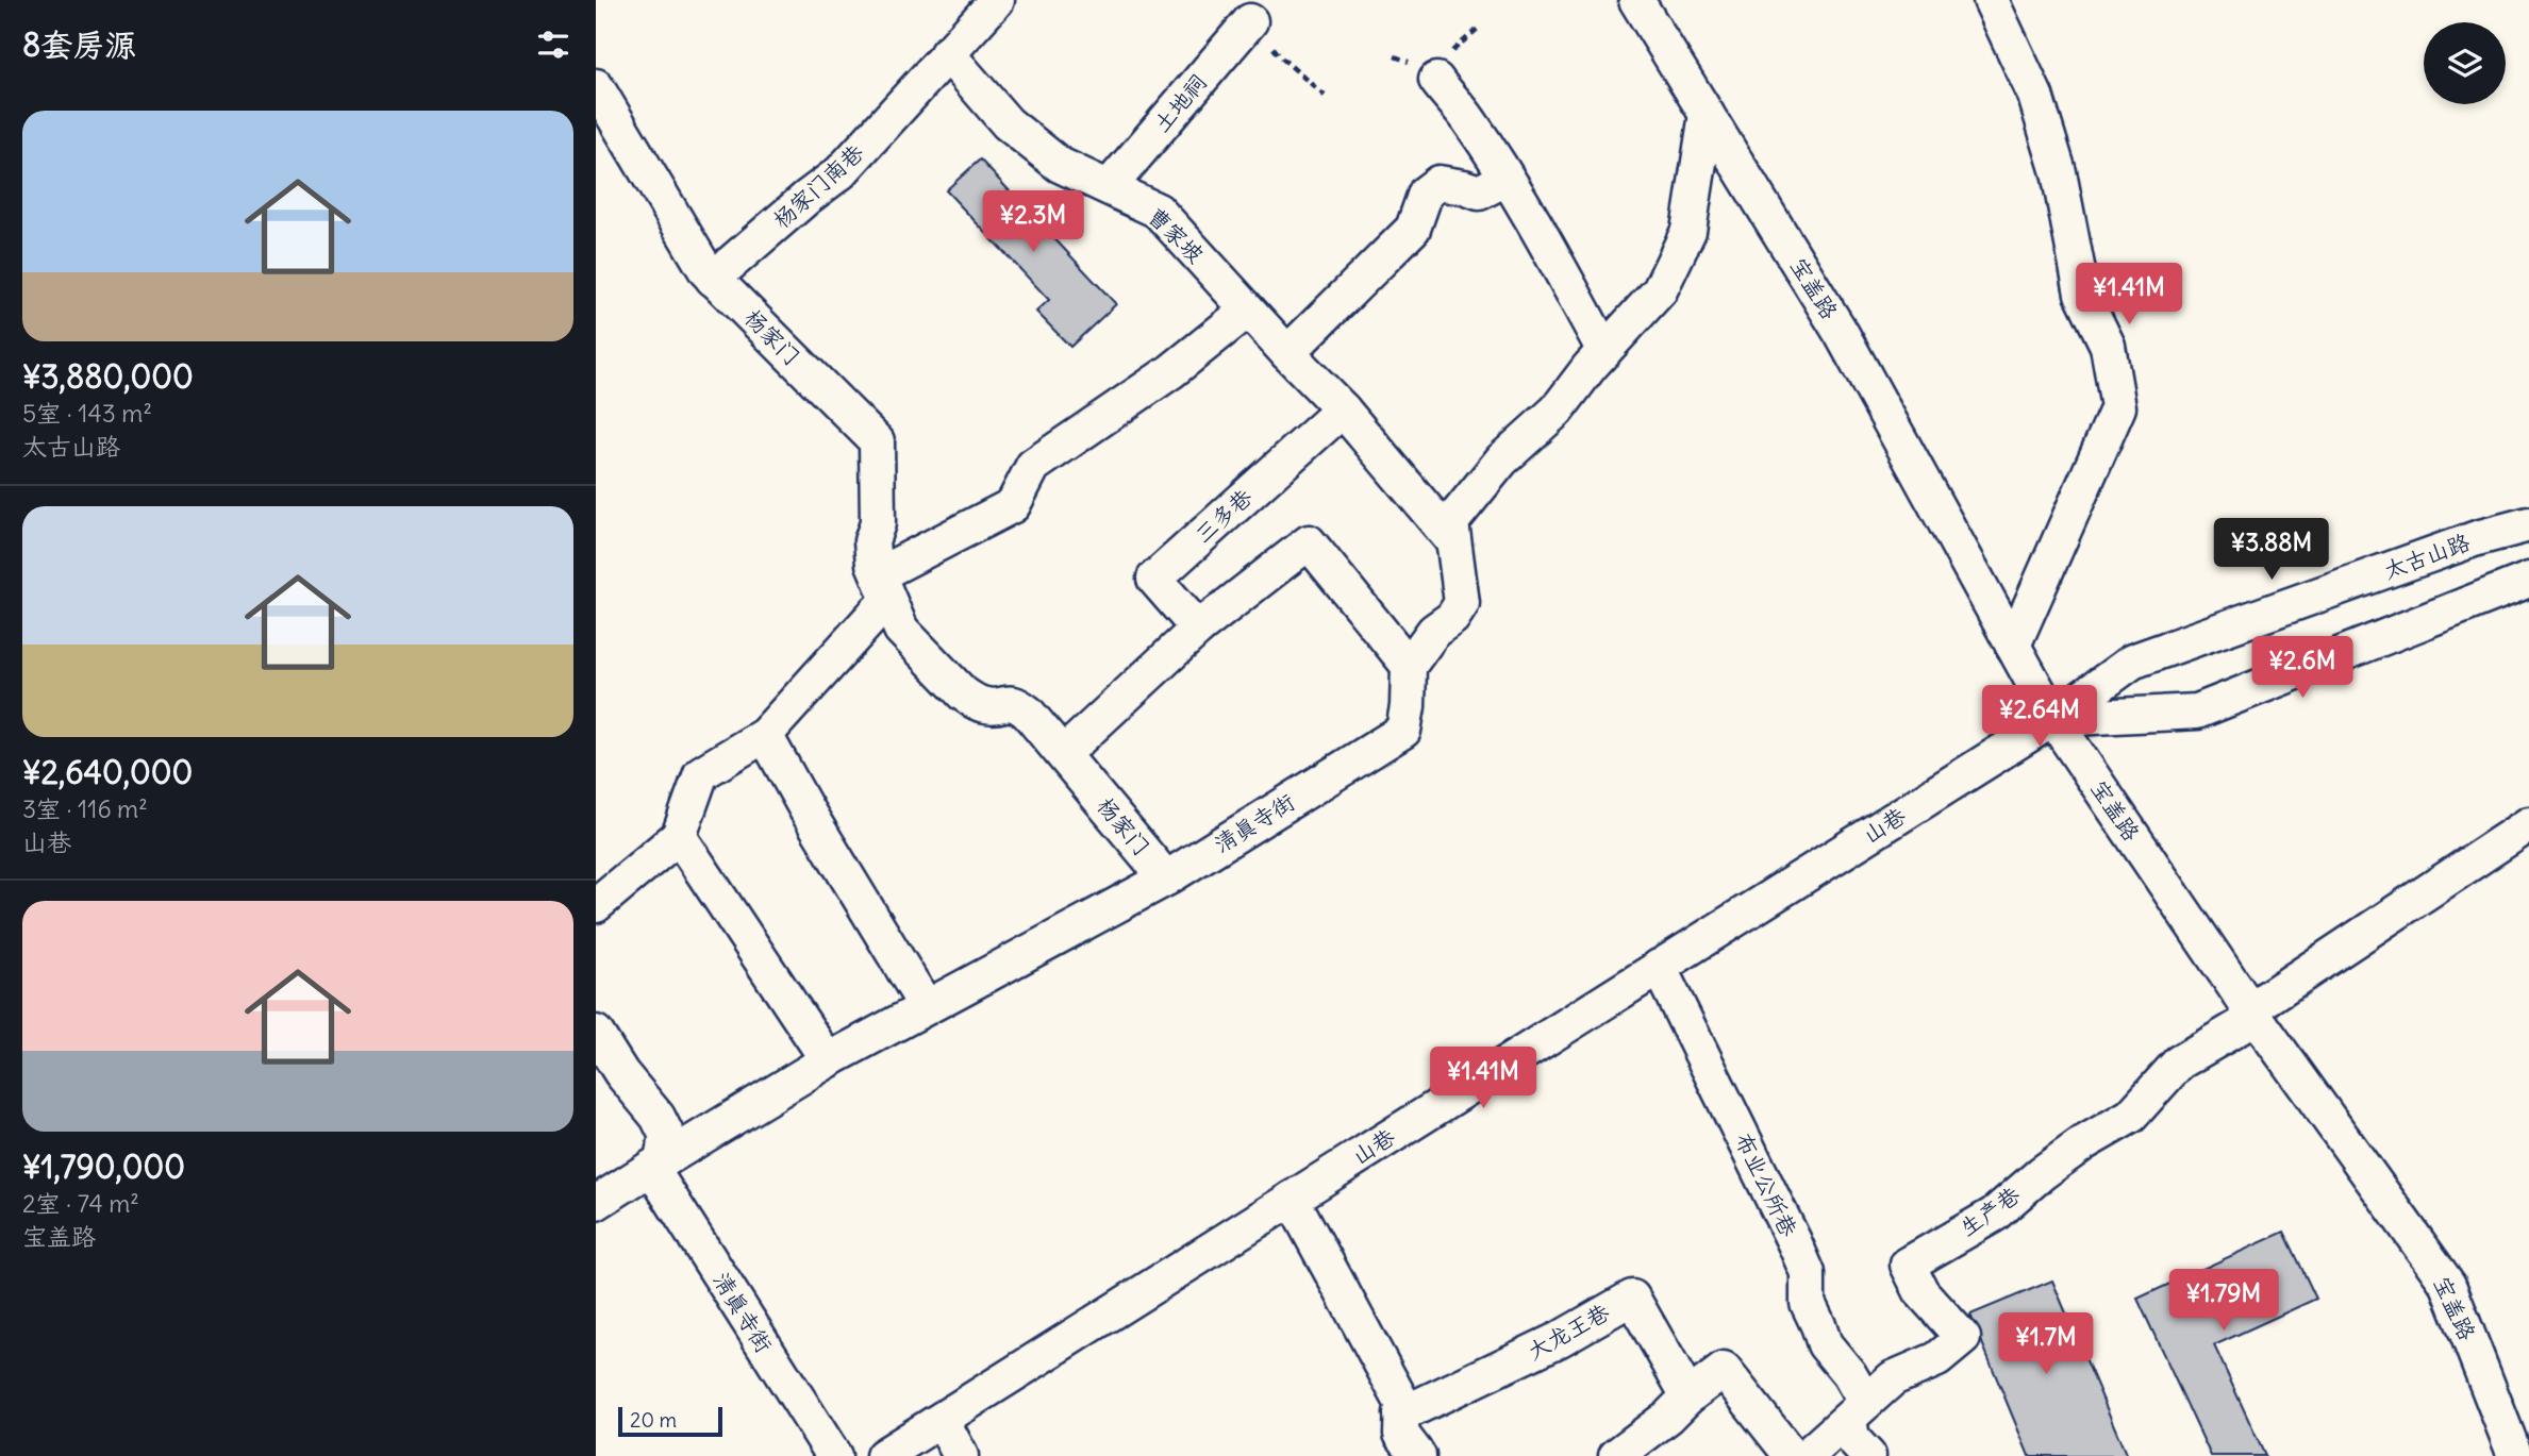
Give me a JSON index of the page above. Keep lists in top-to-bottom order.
{
  "streets": {
    "street": [
      "土地祠",
      "杨家门南巷",
      "曹家坡",
      "宝盖路",
      "杨家门",
      "三多巷",
      "太古山路",
      "清真寺街",
      "山巷",
      "布业公所巷",
      "生产巷",
      "大龙王巷"
    ]
  },
  "crossings": [
    ["土地祠", "曹家坡"],
    ["杨家门南巷", "曹家坡"],
    ["杨家门南巷", "杨家门"],
    ["曹家坡", "三多巷"],
    ["宝盖路", "太古山路"],
    ["宝盖路", "山巷"],
    ["宝盖路", "生产巷"],
    ["杨家门", "清真寺街"],
    ["太古山路", "山巷"],
    ["山巷", "布业公所巷"],
    ["布业公所巷", "生产巷"]
  ],
  "scale_bar": "20 m",
  "page": {
    "heading": "8套房源",
    "list": [
      {
        "name": "¥3,880,000",
        "note": "5室 · 143 m² · 太古山路"
      },
      {
        "name": "¥2,640,000",
        "note": "3室 · 116 m² · 山巷"
      },
      {
        "name": "¥1,790,000",
        "note": "2室 · 74 m² · 宝盖路"
      }
    ],
    "price": [
      "¥2.3M",
      "¥1.41M",
      "¥3.88M",
      "¥2.6M",
      "¥2.64M",
      "¥1.41M",
      "¥1.79M",
      "¥1.7M"
    ],
    "scale": "20 m"
  }
}
